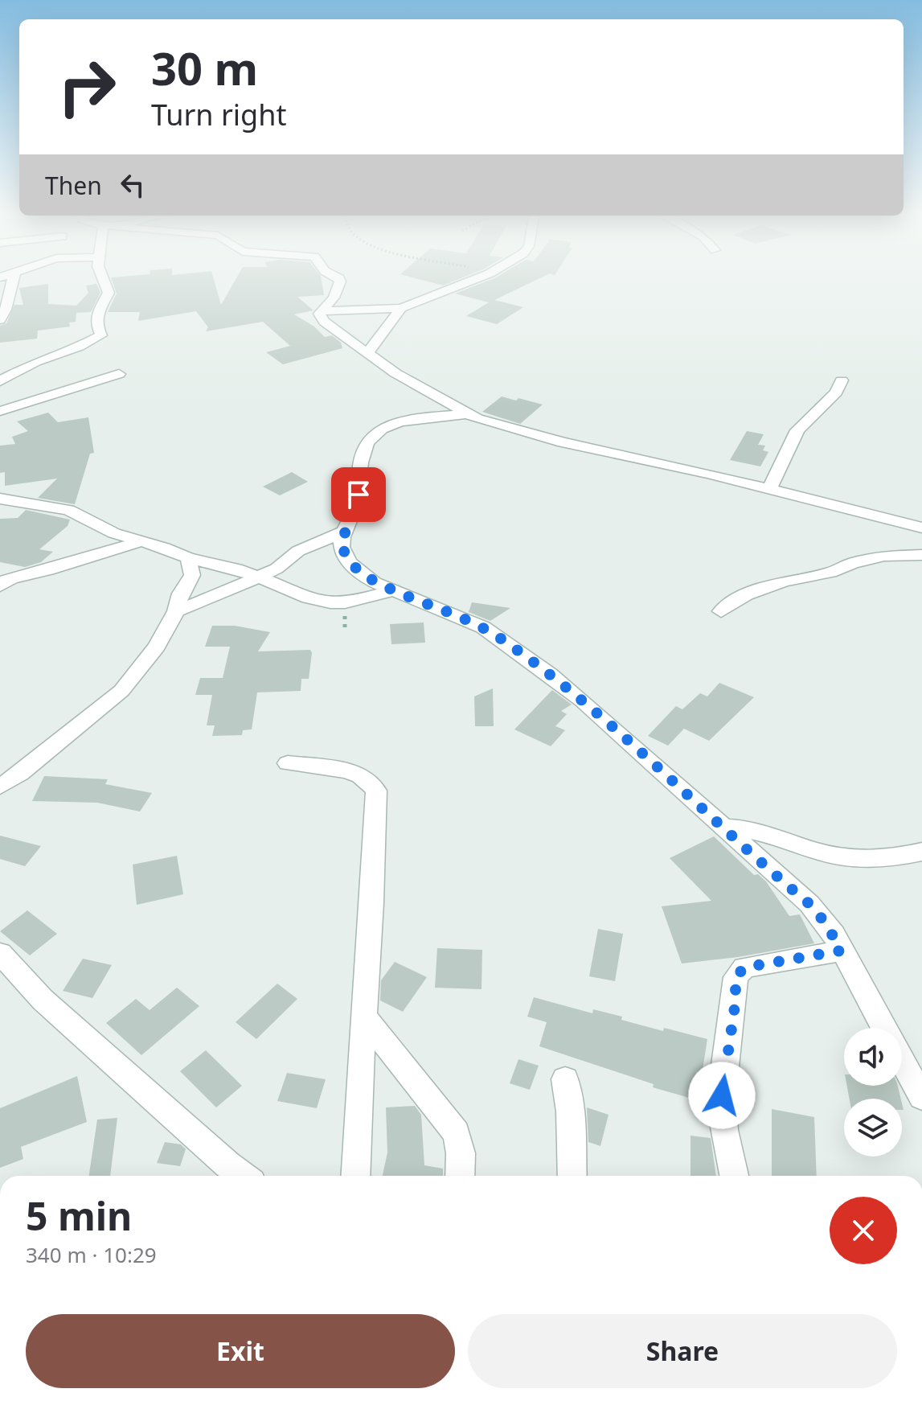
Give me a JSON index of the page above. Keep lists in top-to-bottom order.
{
  "page": {
    "turn": ["30 m", "Turn right"],
    "then": "Then",
    "heading": ["5 min", "340 m · 10:29"],
    "buttons": ["Exit", "Share"]
  }
}
